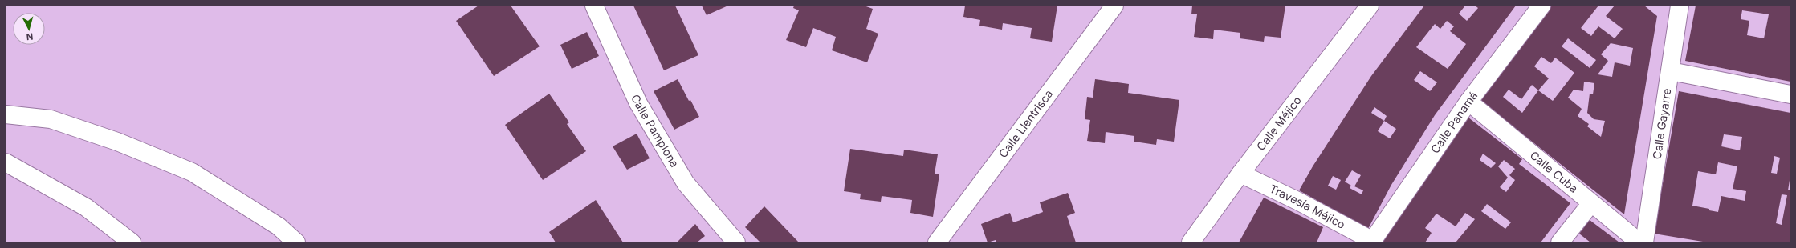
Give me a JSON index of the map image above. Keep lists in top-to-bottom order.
{
  "streets": {
    "street": [
      "Calle Panamá",
      "Calle Méjico",
      "Calle Llentrisca",
      "Calle Gayarre",
      "Calle Pamplona",
      "Calle Cuba",
      "Travesía Méjico"
    ]
  },
  "crossings": [
    ["Calle Panamá", "Calle Cuba"],
    ["Calle Panamá", "Travesía Méjico"],
    ["Calle Méjico", "Travesía Méjico"]
  ],
  "north": "bottom"
}
